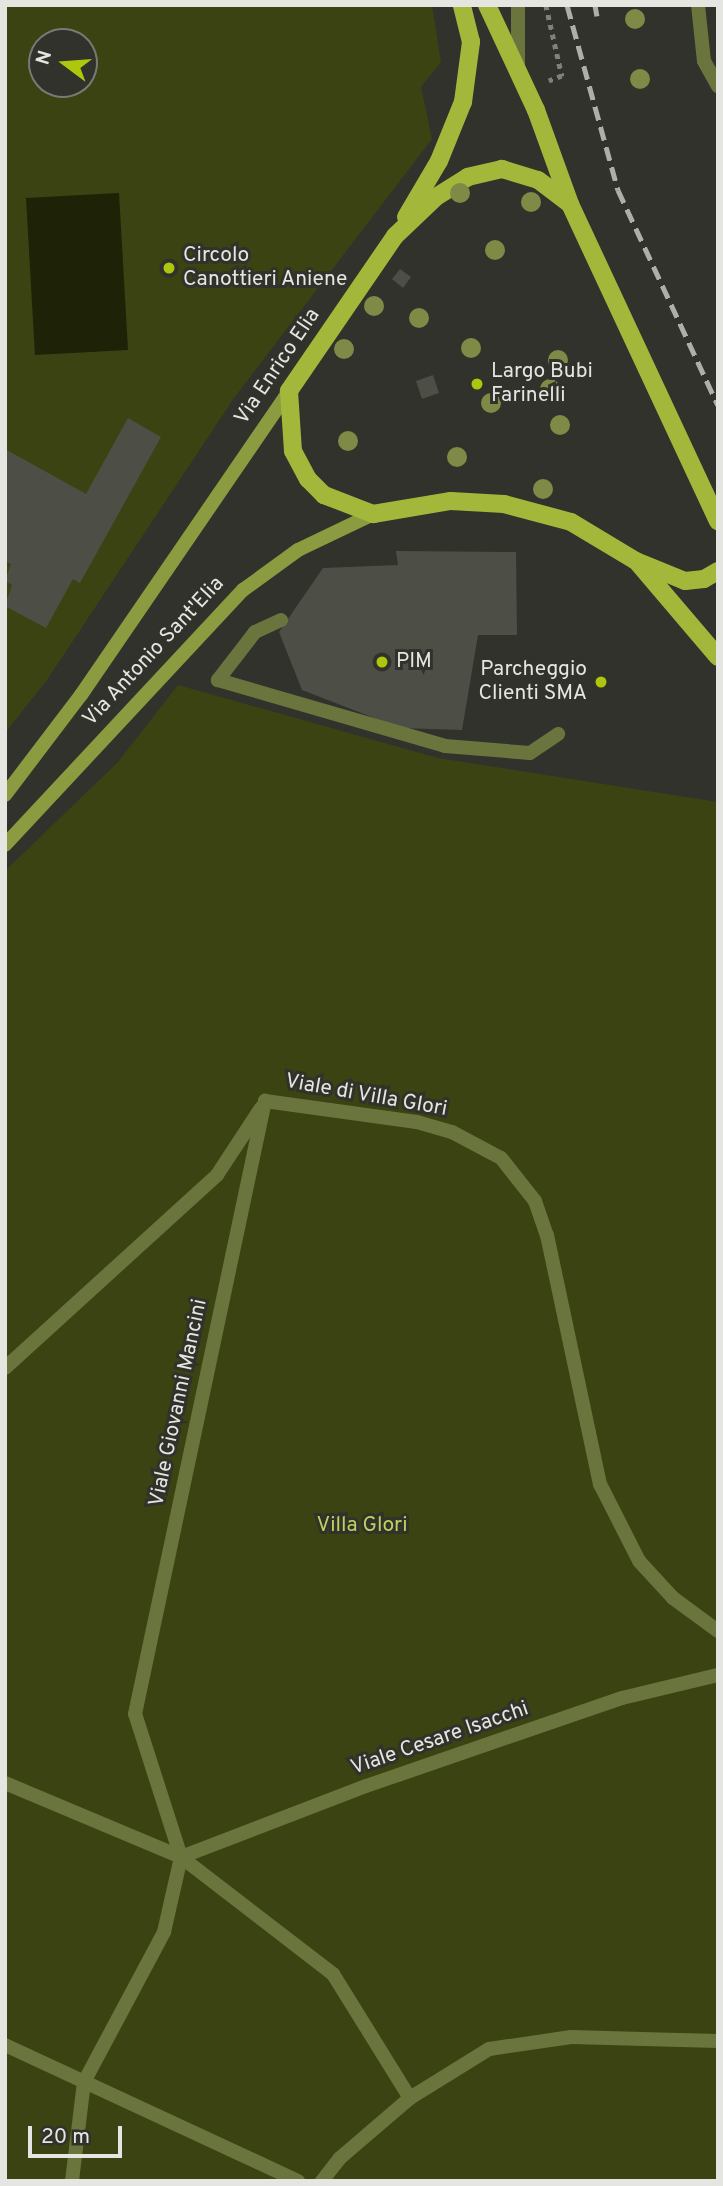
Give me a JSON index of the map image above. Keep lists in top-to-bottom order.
{
  "streets": {
    "main road": ["Via Enrico Elia", "Via Antonio Sant'Elia"],
    "street": ["Viale di Villa Glori", "Viale Giovanni Mancini", "Viale Cesare Isacchi"]
  },
  "crossings": [
    ["Viale di Villa Glori", "Viale Giovanni Mancini"],
    ["Viale Giovanni Mancini", "Viale Cesare Isacchi"]
  ],
  "parks": ["Villa Glori"],
  "places": [
    "Circolo Canottieri Aniene",
    "Largo Bubi Farinelli",
    "PIM",
    "Parcheggio Clienti SMA"
  ],
  "scale_bar": "20 m",
  "north": "left"
}
